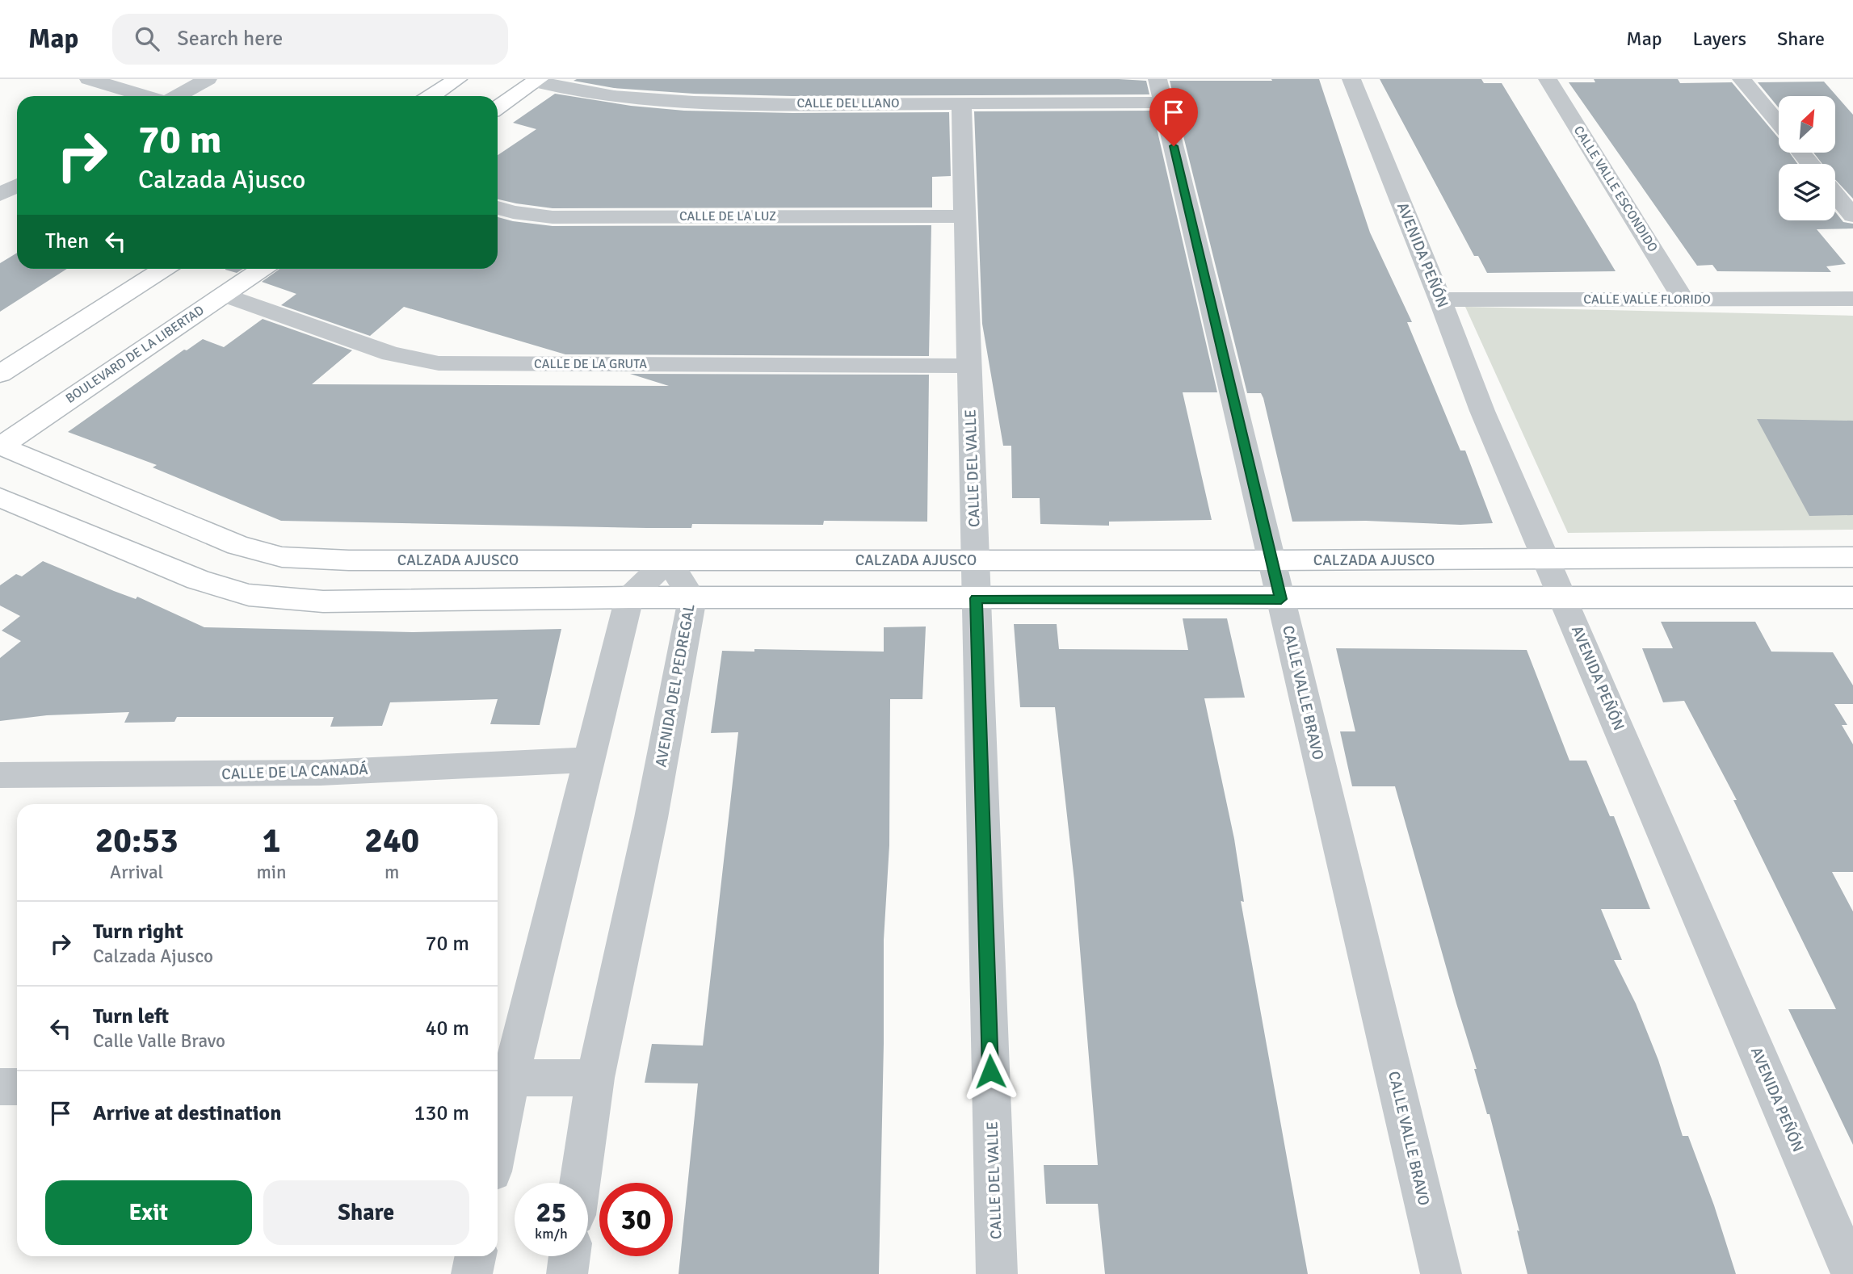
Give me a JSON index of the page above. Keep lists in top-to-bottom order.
{
  "streets": {
    "street": [
      "CALLE DEL LLANO",
      "CALLE VALLE ESCONDIDO",
      "CALLE DE LA LUZ",
      "AVENIDA PEÑÓN",
      "CALLE VALLE FLORIDO",
      "BOULEVARD DE LA LIBERTAD",
      "CALLE DE LA GRUTA",
      "CALLE DEL VALLE",
      "CALZADA AJUSCO",
      "AVENIDA DEL PEDREGAL",
      "CALLE VALLE BRAVO",
      "CALLE DE LA CANADÁ"
    ]
  },
  "crossings": [
    ["CALLE DEL LLANO", "CALLE DEL VALLE"],
    ["CALLE DEL LLANO", "CALLE VALLE BRAVO"],
    ["CALLE VALLE ESCONDIDO", "CALLE VALLE FLORIDO"],
    ["CALLE DE LA LUZ", "CALLE DEL VALLE"],
    ["AVENIDA PEÑÓN", "CALLE VALLE FLORIDO"],
    ["AVENIDA PEÑÓN", "CALZADA AJUSCO"],
    ["BOULEVARD DE LA LIBERTAD", "CALLE DE LA GRUTA"],
    ["BOULEVARD DE LA LIBERTAD", "CALZADA AJUSCO"],
    ["CALLE DE LA GRUTA", "CALLE DEL VALLE"],
    ["CALLE DEL VALLE", "CALZADA AJUSCO"],
    ["CALZADA AJUSCO", "AVENIDA DEL PEDREGAL"],
    ["CALZADA AJUSCO", "CALLE VALLE BRAVO"]
  ],
  "north": "top right",
  "page": {
    "header": "Map",
    "search": "Search here",
    "nav": ["Map", "Layers", "Share"],
    "turn": ["70 m", "Calzada Ajusco"],
    "then": "Then",
    "eta": [
      "20:53",
      "Arrival",
      "1",
      "min",
      "240",
      "m"
    ],
    "list": [
      {
        "name": "Turn right",
        "note": "Calzada Ajusco",
        "value": "70 m"
      },
      {
        "name": "Turn left",
        "note": "Calle Valle Bravo",
        "value": "40 m"
      },
      {
        "name": "Arrive at destination",
        "value": "130 m"
      }
    ],
    "buttons": ["Exit", "Share"],
    "speed": "25 km/h",
    "limit": "30"
  }
}
